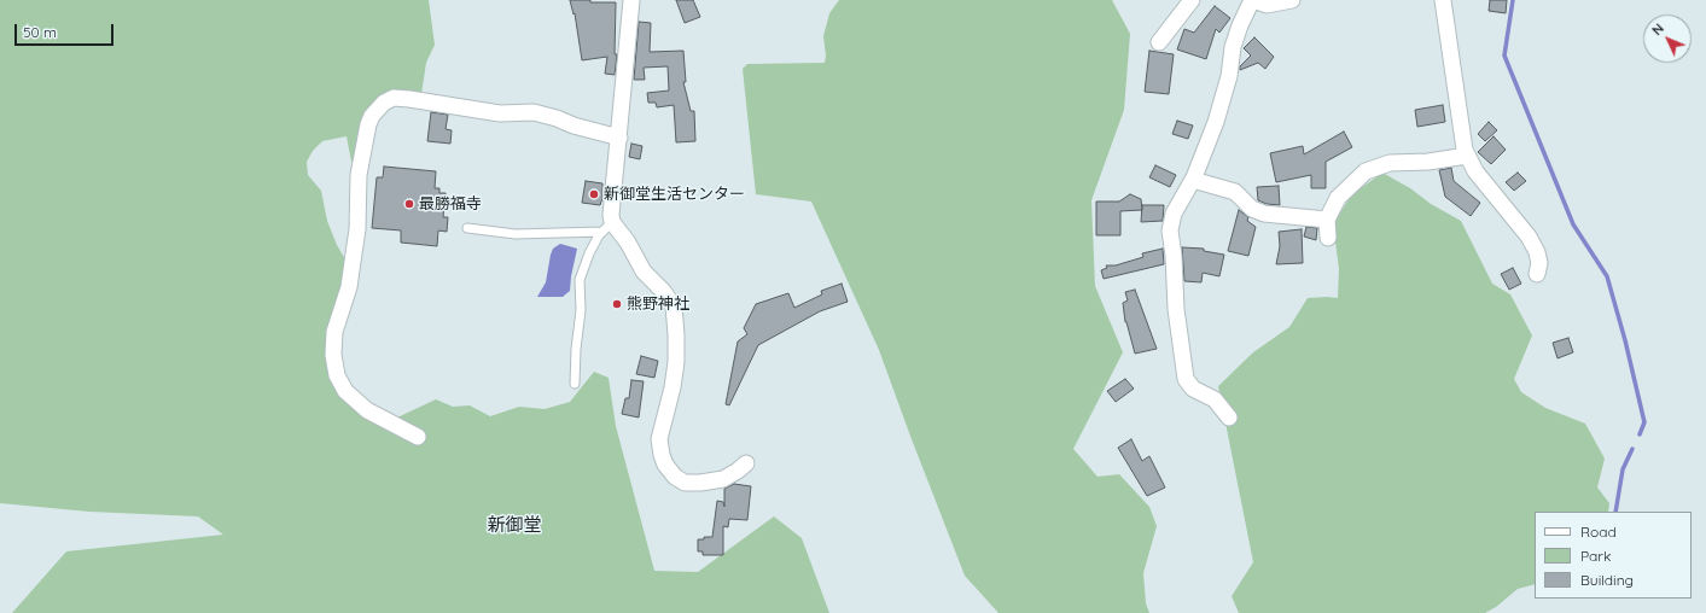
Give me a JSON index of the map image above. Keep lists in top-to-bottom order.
{
  "districts": ["新御堂"],
  "places": ["新御堂生活センター", "最勝福寺", "熊野神社"],
  "legend": ["Road", "Park", "Building"],
  "scale_bar": "50 m",
  "north": "top left"
}
